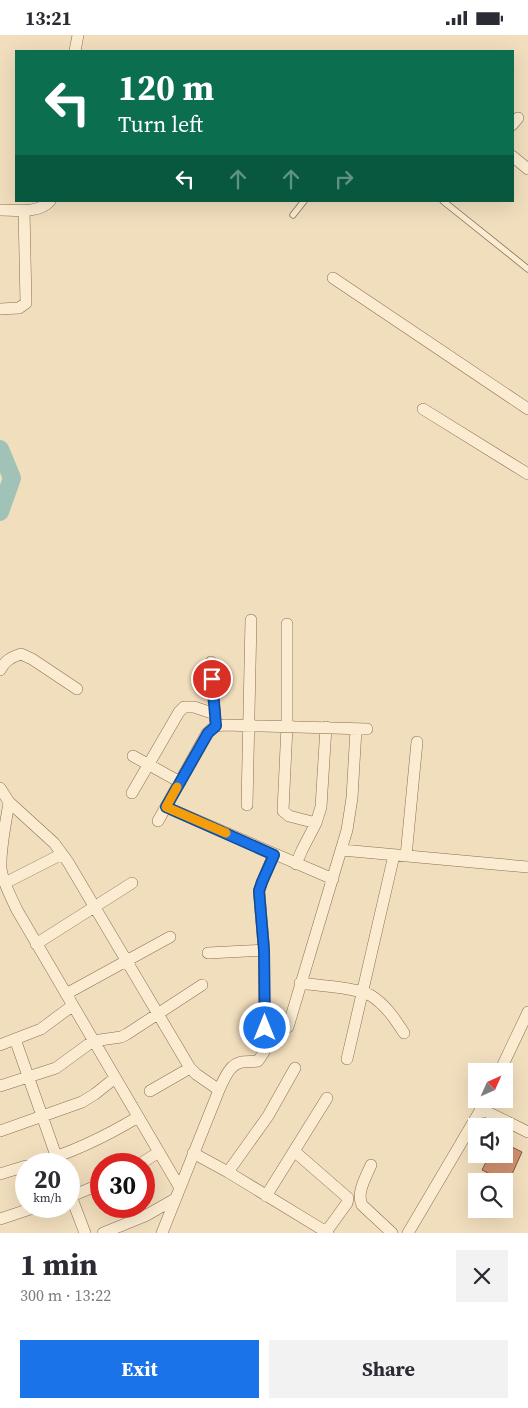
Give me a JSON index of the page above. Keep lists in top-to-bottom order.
{
  "north": "top right",
  "page": {
    "status": "13:21",
    "turn": ["120 m", "Turn left"],
    "speed": "20 km/h",
    "limit": "30",
    "heading": ["1 min", "300 m · 13:22"],
    "buttons": ["Exit", "Share"]
  }
}
